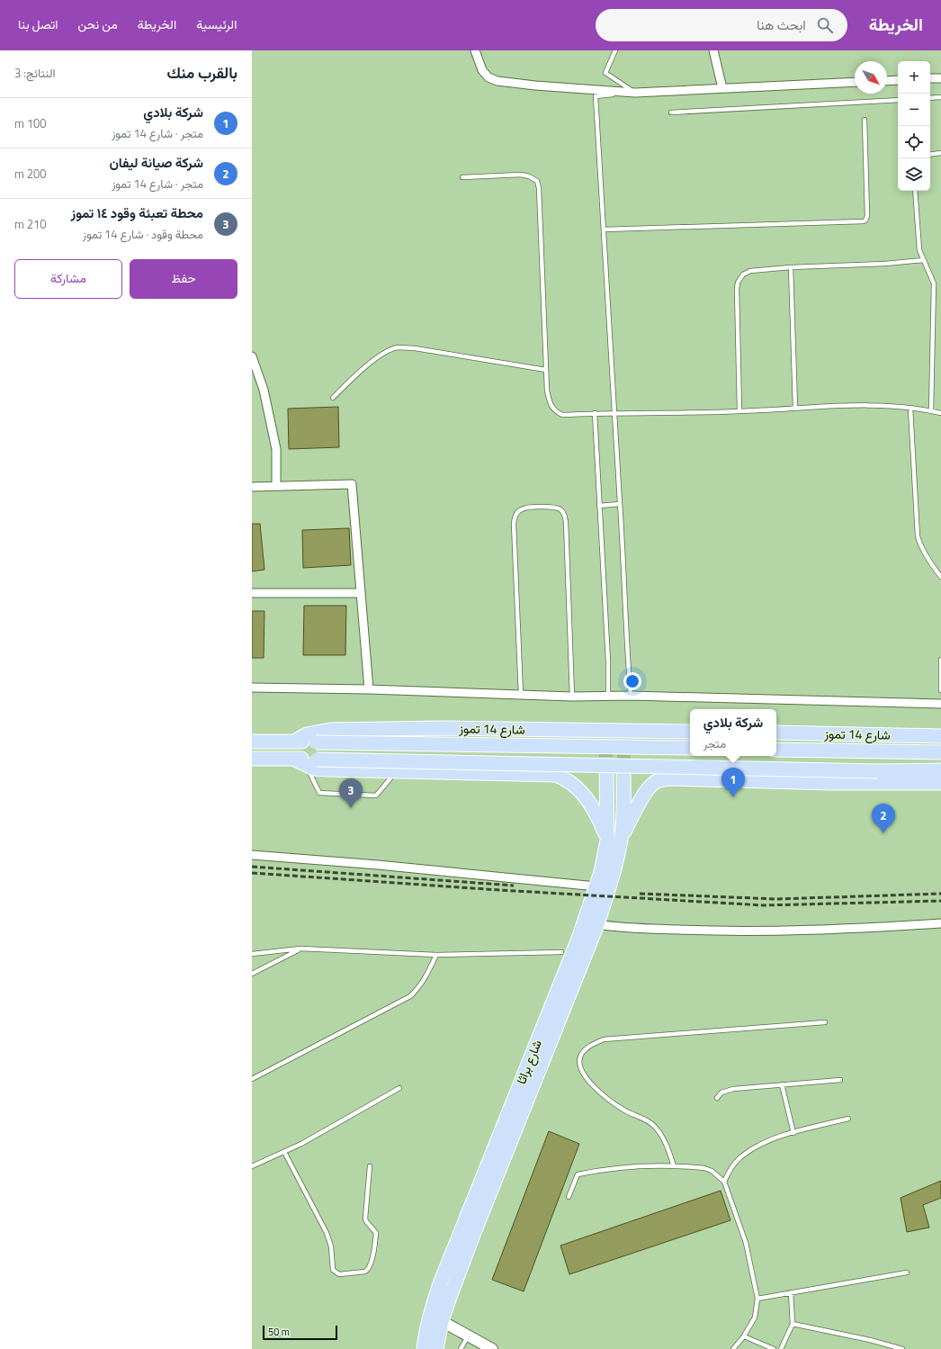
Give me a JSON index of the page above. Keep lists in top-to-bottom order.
{
  "streets": {
    "main road": ["شارع 14 تموز", "شارع براثا"]
  },
  "scale_bar": "50 m",
  "north": "bottom right",
  "page": {
    "header": "الخريطة",
    "search": "ابحث هنا",
    "nav": [
      "الرئيسية",
      "الخريطة",
      "من نحن",
      "اتصل بنا"
    ],
    "heading": ["بالقرب منك", "النتائج: 3"],
    "map_buttons": ["+", "−"],
    "list": [
      {
        "mark": "1",
        "name": "شركة بلادي",
        "note": "متجر · شارع 14 تموز",
        "value": "100 m"
      },
      {
        "mark": "2",
        "name": "شركة صيانة ليفان",
        "note": "متجر · شارع 14 تموز",
        "value": "200 m"
      },
      {
        "mark": "3",
        "name": "محطة تعبئة وقود ١٤ تموز",
        "note": "محطة وقود · شارع 14 تموز",
        "value": "210 m"
      }
    ],
    "buttons": ["حفظ", "مشاركة"],
    "popup": ["شركة بلادي", "متجر"],
    "pins": ["1", "3", "2"],
    "scale": "50 m"
  }
}
